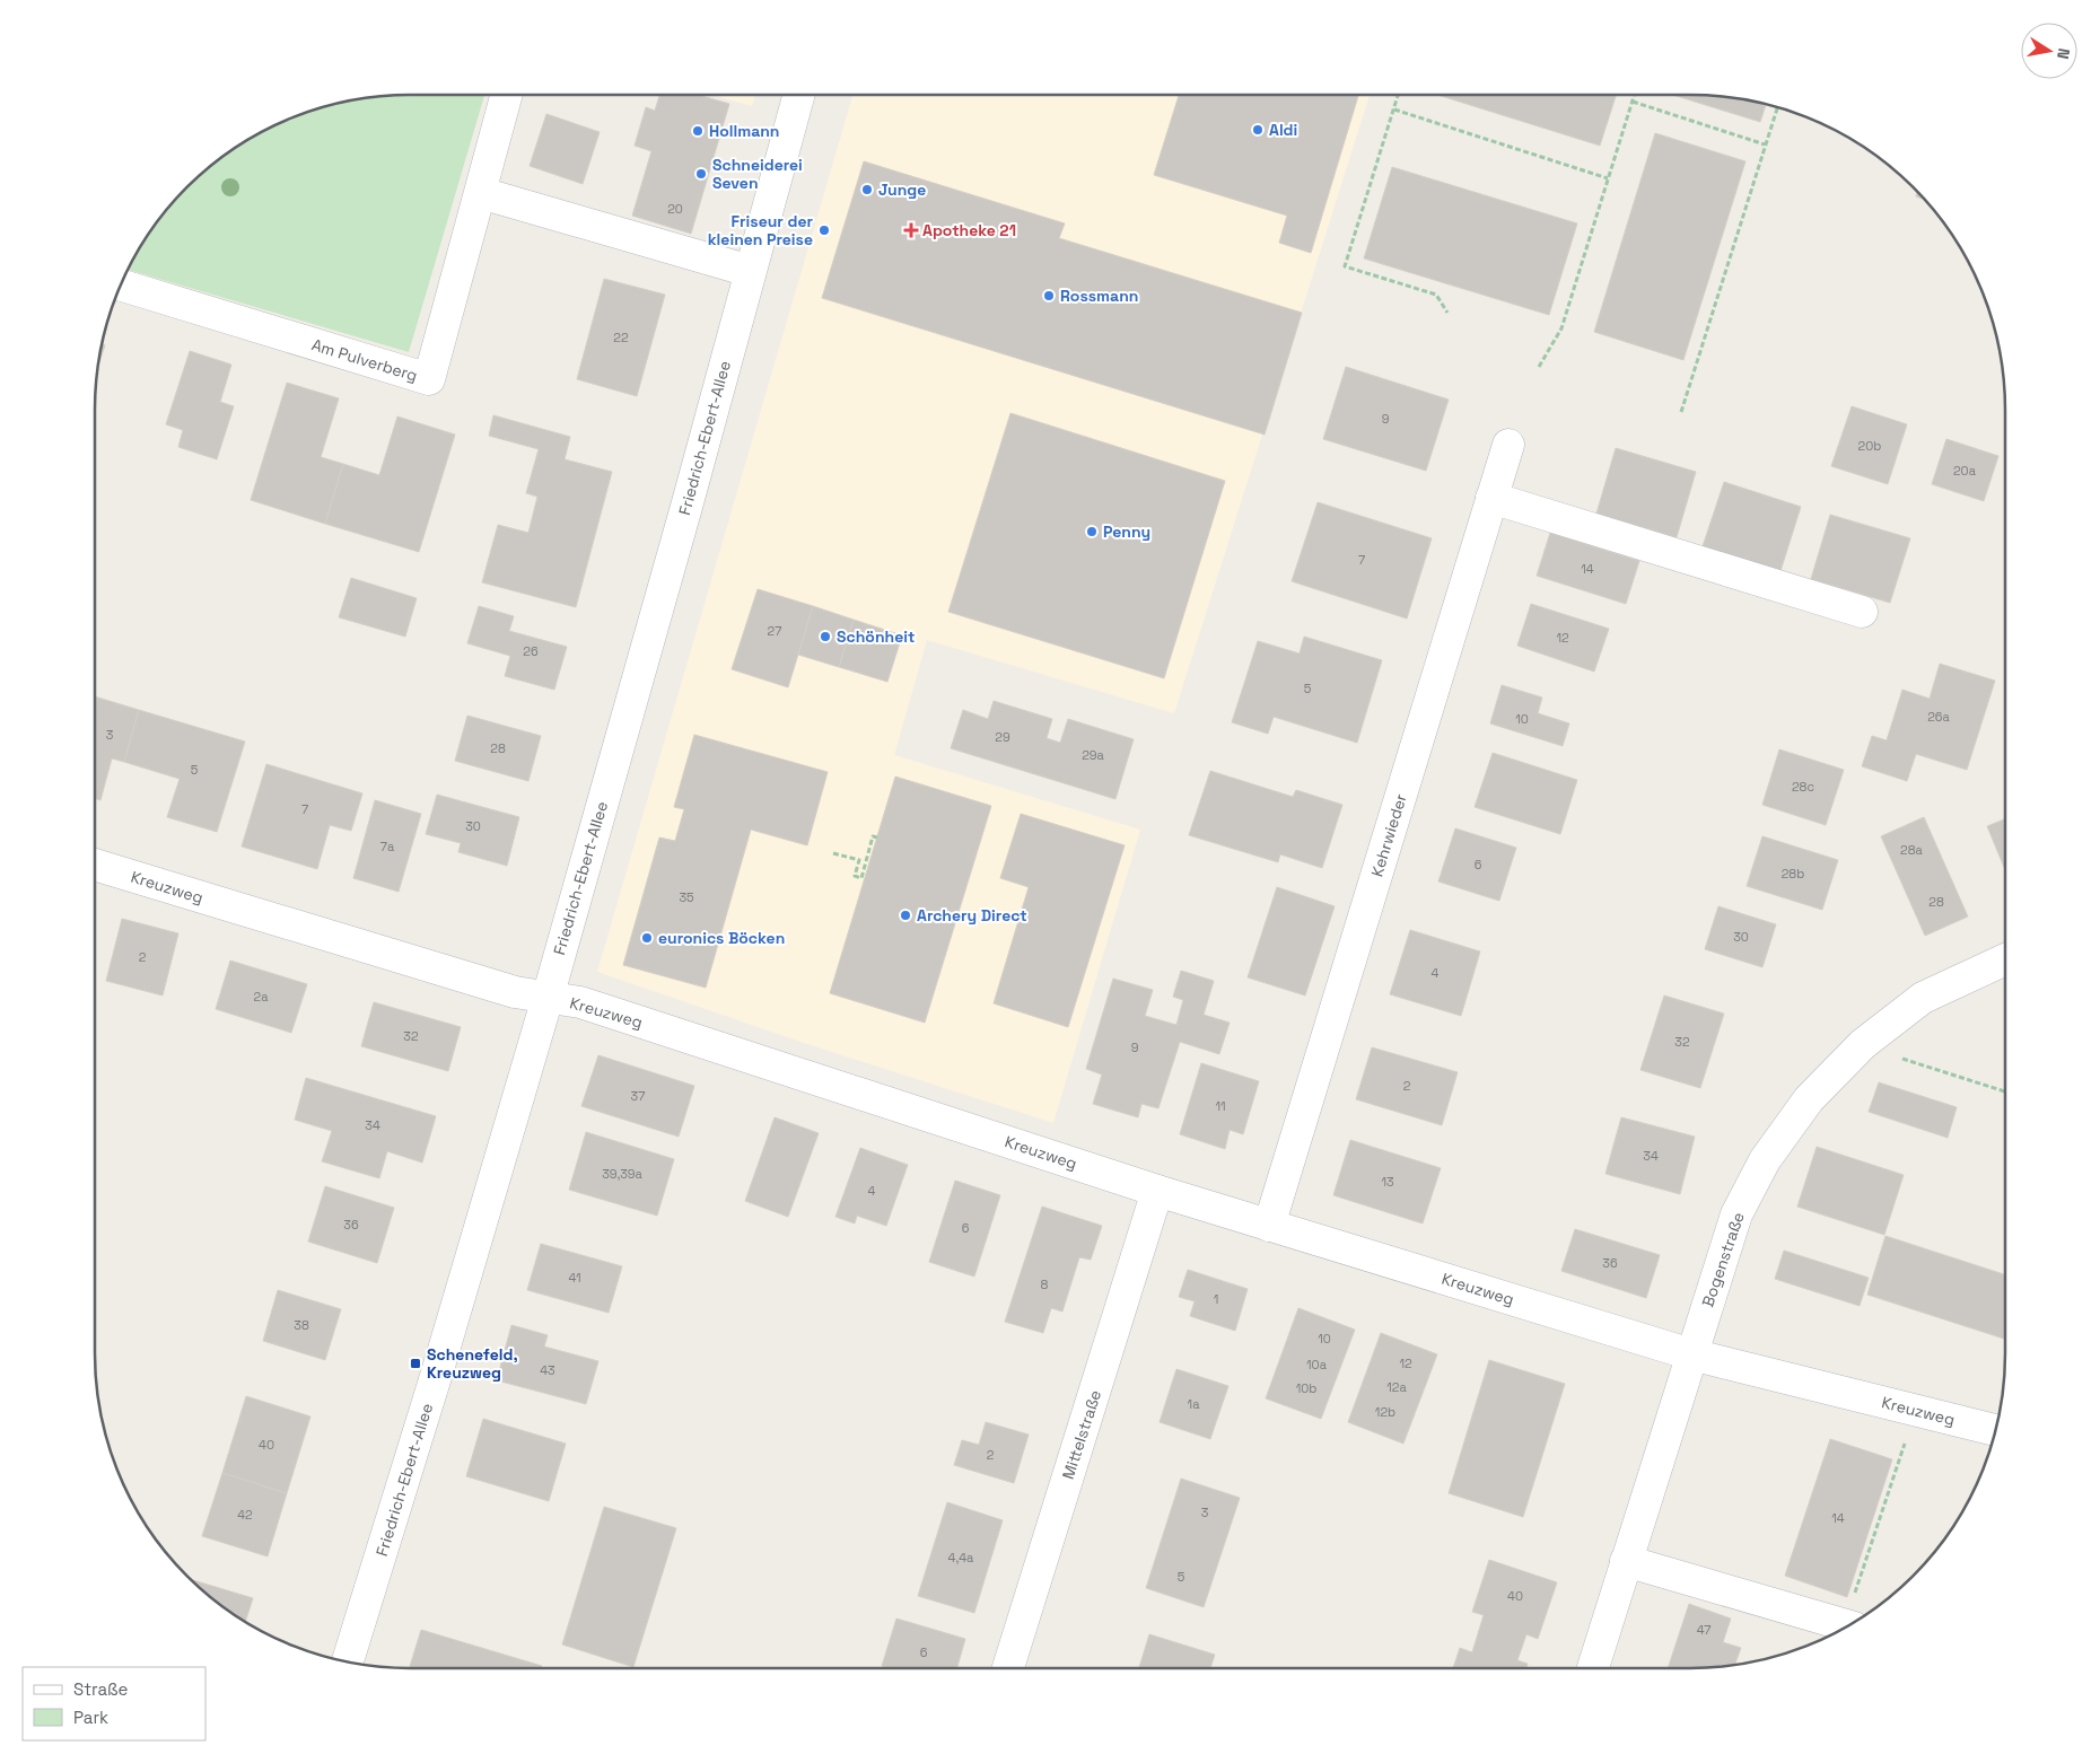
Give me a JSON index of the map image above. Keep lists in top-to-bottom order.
{
  "streets": {
    "street": [
      "Am Pulverberg",
      "Friedrich-Ebert-Allee",
      "Kehrwieder",
      "Kreuzweg",
      "Bogenstraße",
      "Mittelstraße"
    ]
  },
  "crossings": [
    ["Friedrich-Ebert-Allee", "Kreuzweg"],
    ["Kehrwieder", "Kreuzweg"],
    ["Kreuzweg", "Bogenstraße"],
    ["Kreuzweg", "Mittelstraße"]
  ],
  "places": {
    "other": [
      "Aldi",
      "Hollmann",
      "Schneiderei Seven",
      "Junge",
      "Friseur der kleinen Preise",
      "Rossmann",
      "Penny",
      "Schönheit",
      "Archery Direct",
      "euronics Böcken"
    ],
    "health": ["Apotheke 21"],
    "transit": ["Schenefeld, Kreuzweg"]
  },
  "house_numbers": [
    "20",
    "22",
    "9",
    "20b",
    "20a",
    "7",
    "14",
    "27",
    "12",
    "26",
    "5",
    "26a",
    "10",
    "3",
    "29",
    "28",
    "29a",
    "5",
    "28c",
    "7",
    "30",
    "7a",
    "28a",
    "6",
    "28b",
    "35",
    "28",
    "30",
    "2",
    "4",
    "2a",
    "32",
    "32",
    "9",
    "2",
    "37",
    "11",
    "34",
    "34",
    "39,39a",
    "13",
    "4",
    "36",
    "6",
    "36",
    "41",
    "8",
    "1",
    "38",
    "10",
    "12",
    "10a",
    "43",
    "12a",
    "10b",
    "1a",
    "12b",
    "40",
    "2",
    "3",
    "42",
    "14",
    "4,4a",
    "5",
    "40",
    "47",
    "6"
  ],
  "legend": ["Straße", "Park"],
  "north": "right"
}
